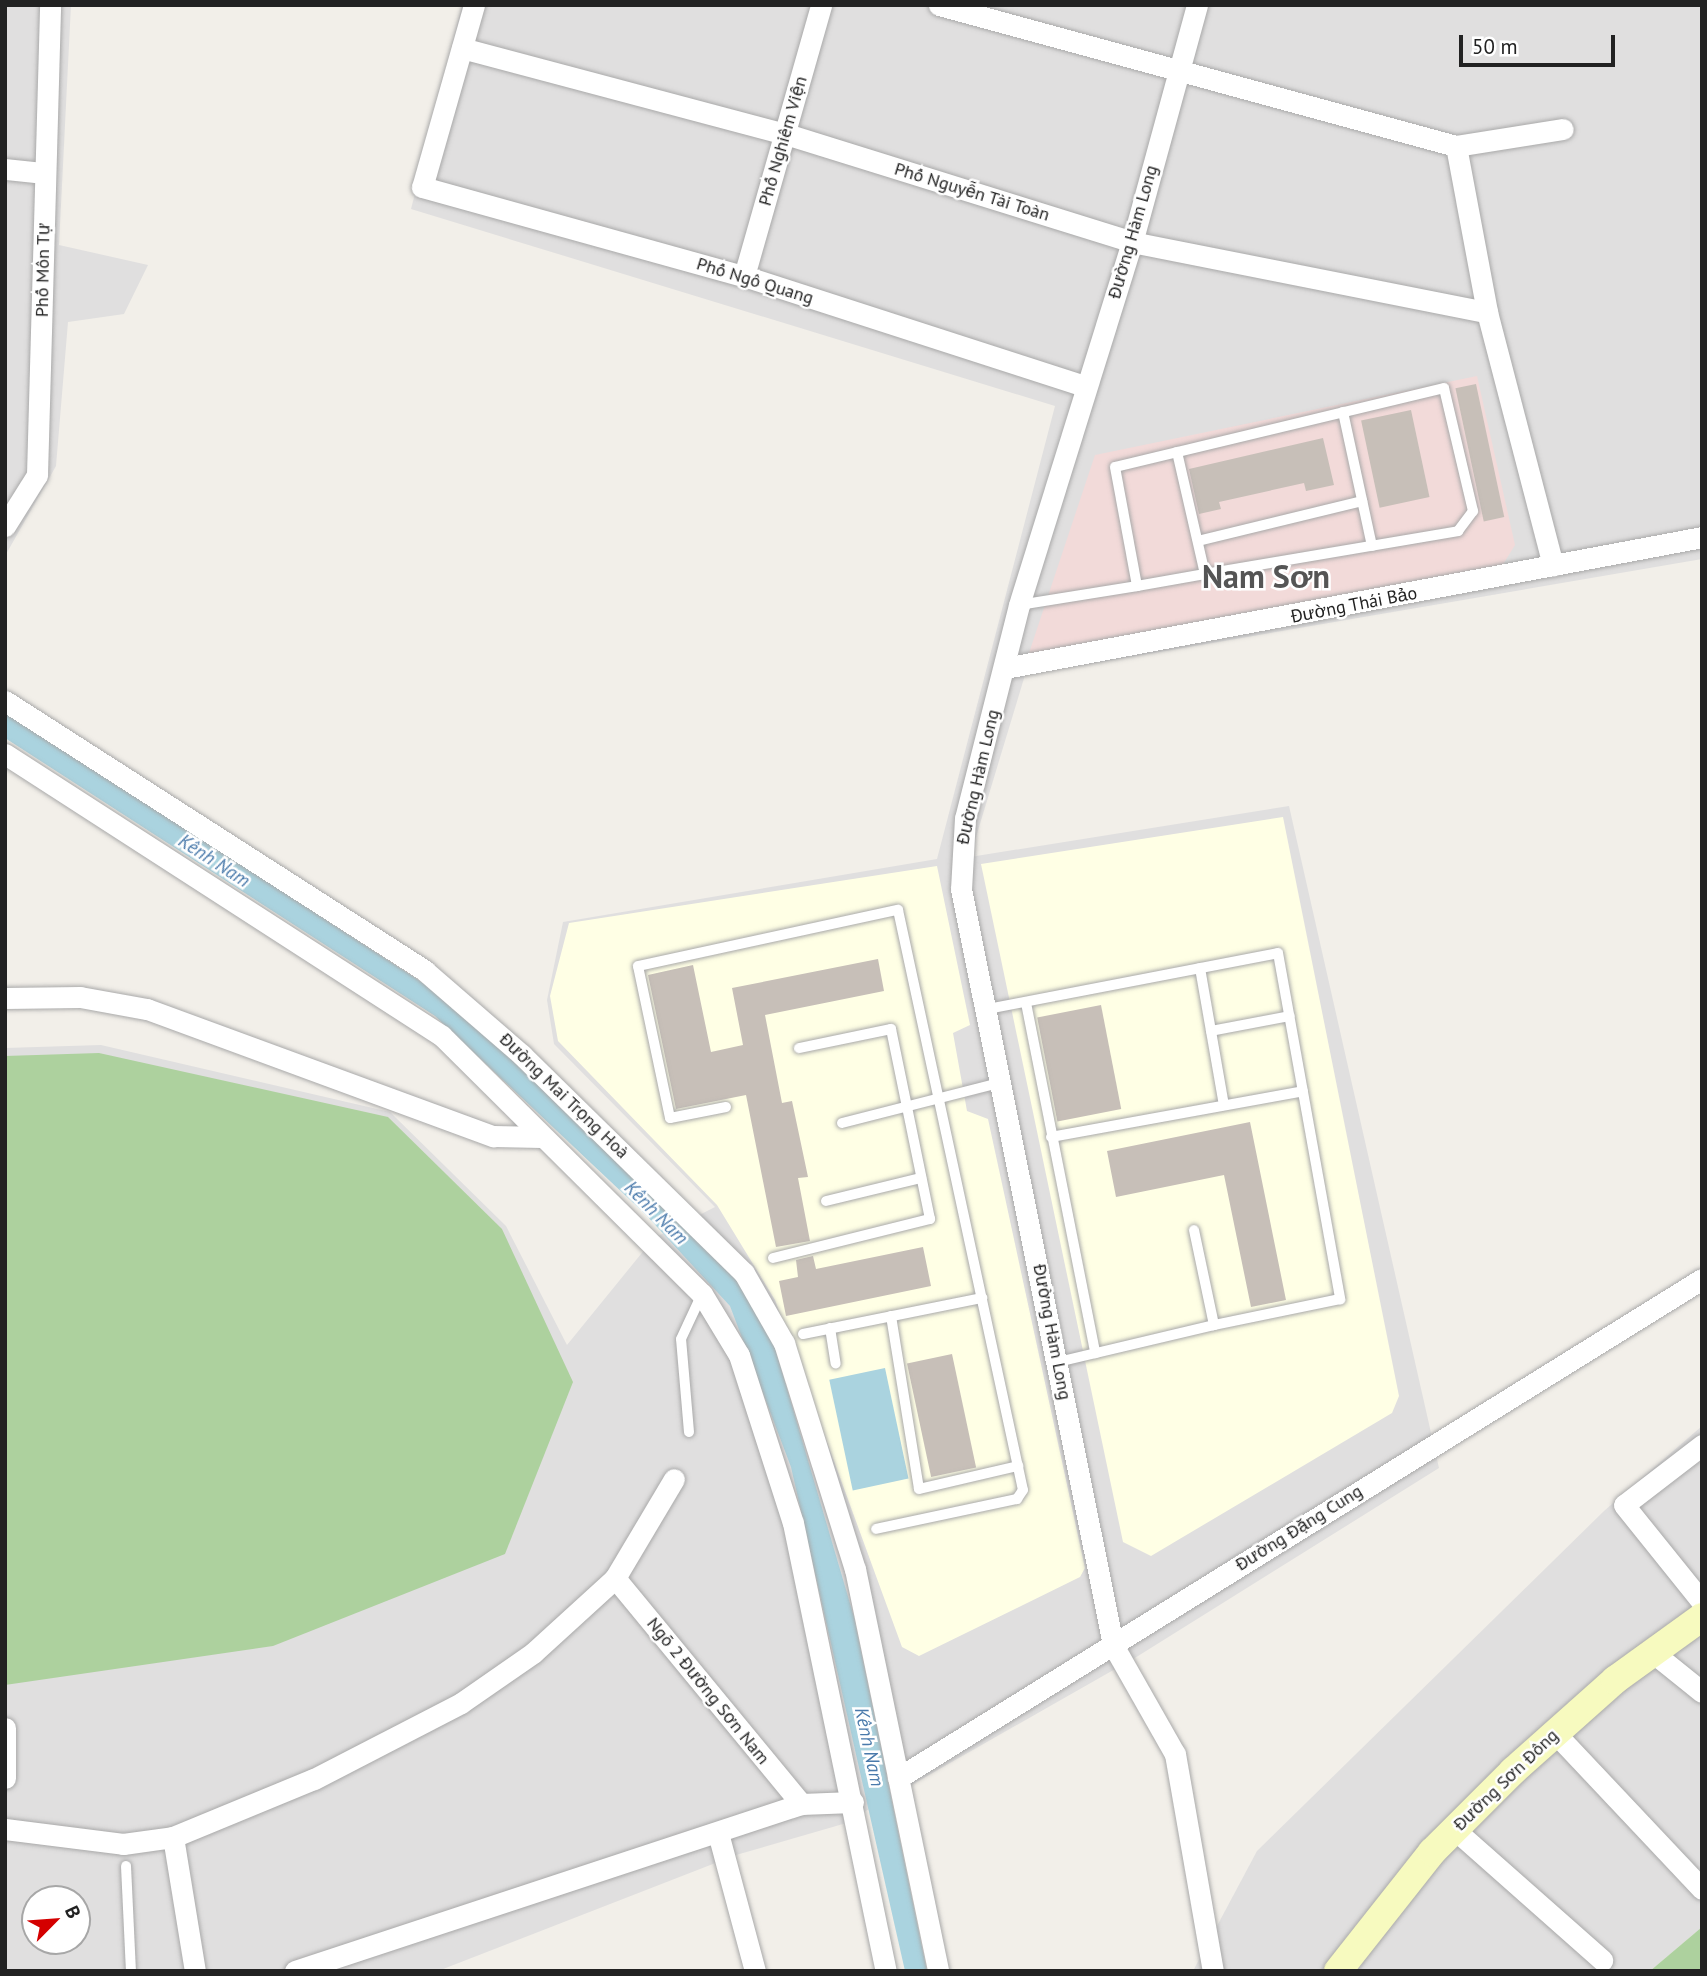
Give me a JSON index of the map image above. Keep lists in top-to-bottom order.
{
  "streets": {
    "main road": ["Đường Sơn Đông"],
    "street": [
      "Phố Nghiêm Viện",
      "Phố Nguyễn Tài Toàn",
      "Đường Hàm Long",
      "Phố Môn Tự",
      "Phố Ngô Quang",
      "Đường Thái Bảo",
      "Đường Mai Trọng Hoà",
      "Đường Đặng Cung",
      "Ngõ 2 Đường Sơn Nam"
    ]
  },
  "crossings": [
    ["Phố Nghiêm Viện", "Phố Nguyễn Tài Toàn"],
    ["Phố Nghiêm Viện", "Phố Ngô Quang"],
    ["Phố Nguyễn Tài Toàn", "Đường Hàm Long"],
    ["Phố Nguyễn Tài Toàn", "Phố Ngô Quang"],
    ["Đường Hàm Long", "Phố Ngô Quang"],
    ["Đường Hàm Long", "Đường Thái Bảo"],
    ["Đường Hàm Long", "Đường Đặng Cung"],
    ["Đường Mai Trọng Hoà", "Đường Đặng Cung"]
  ],
  "districts": ["Nam Sơn"],
  "water": ["Kênh Nam"],
  "scale_bar": "50 m",
  "north": "top right"
}
